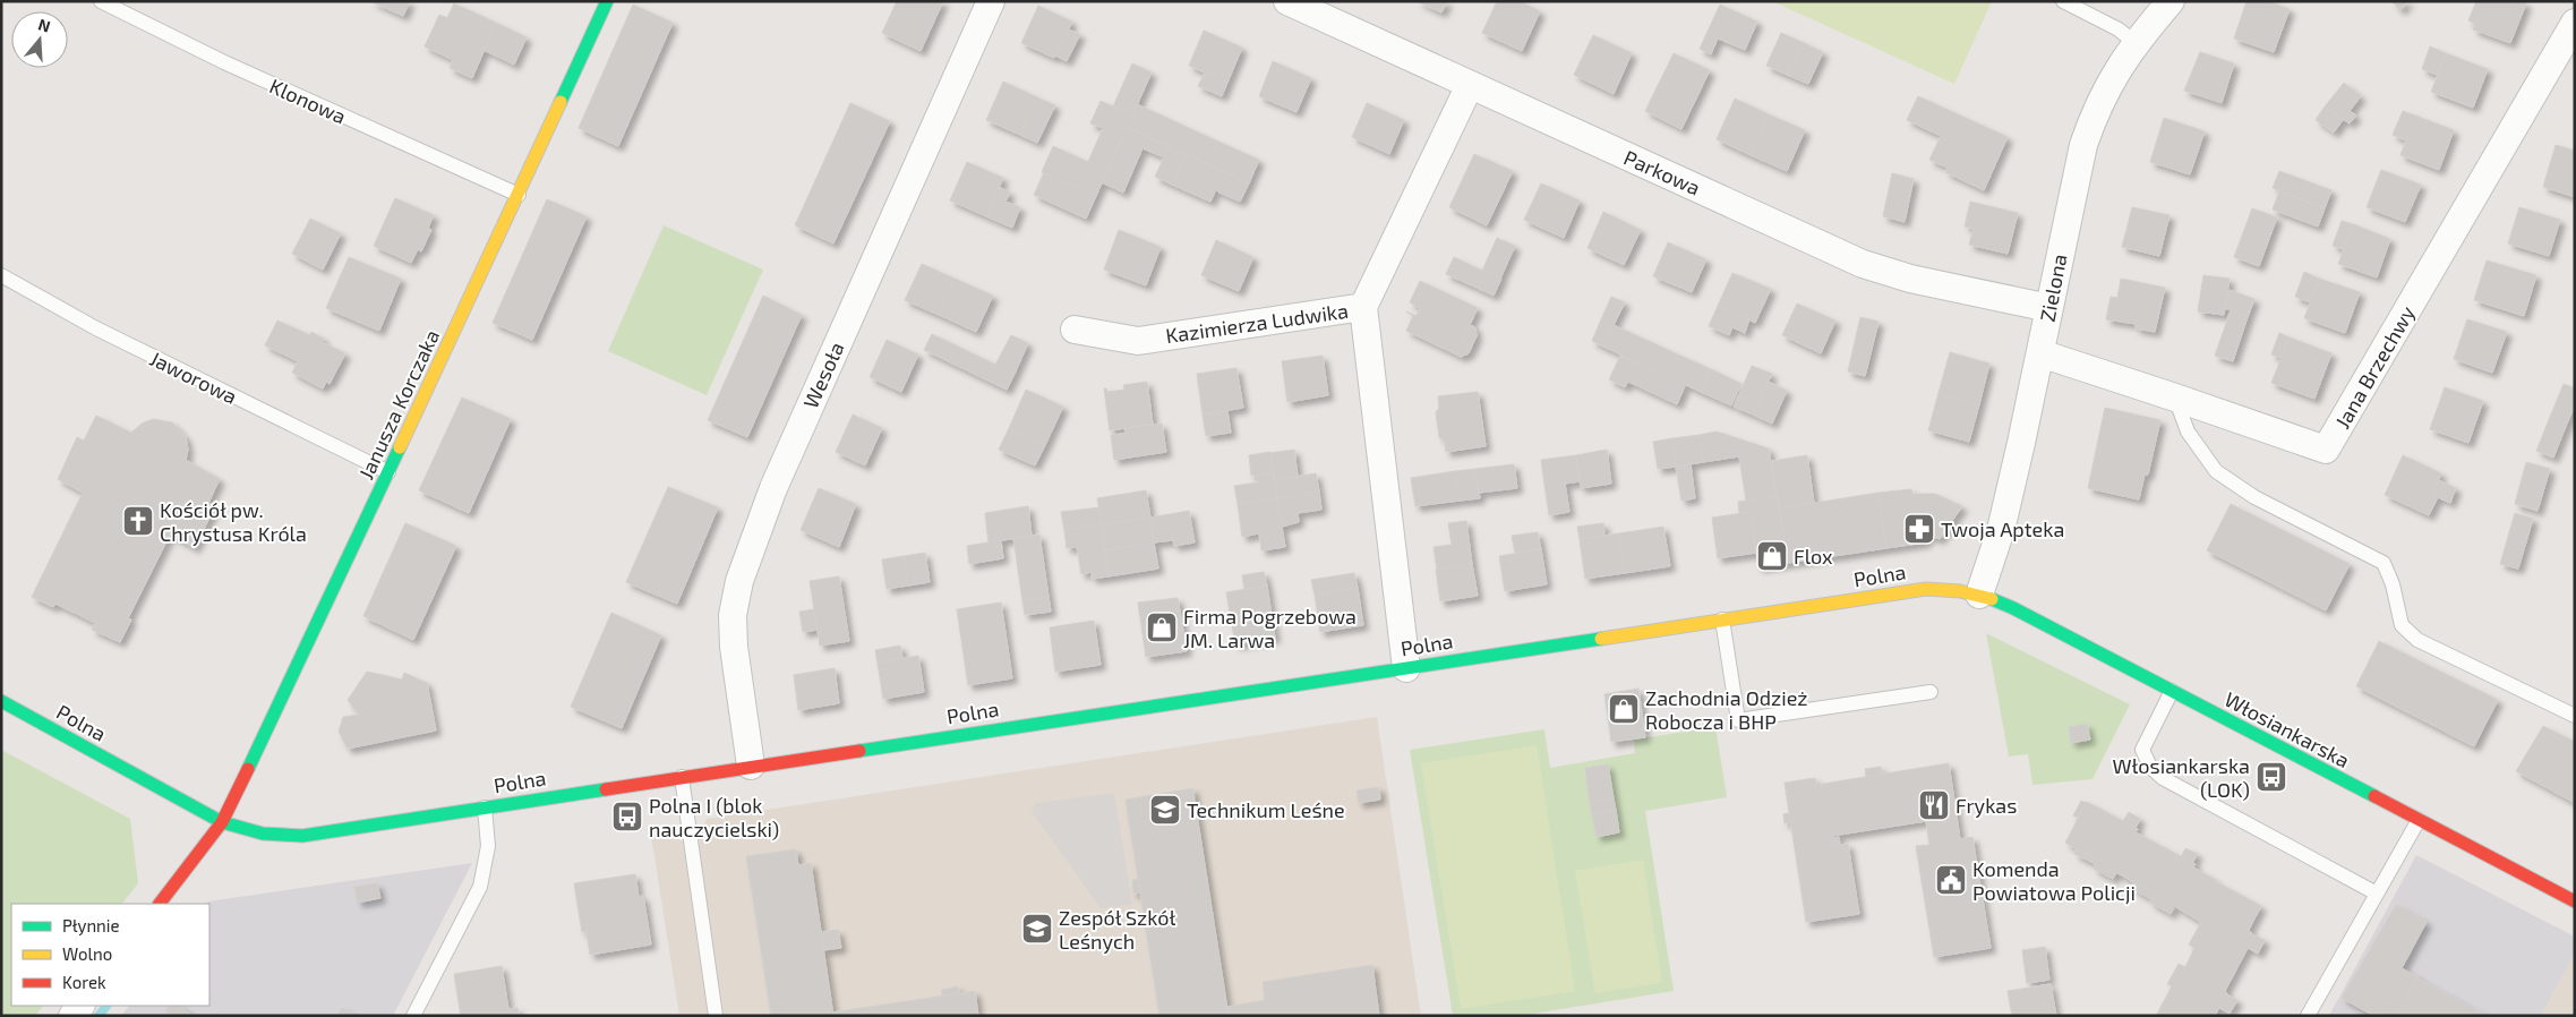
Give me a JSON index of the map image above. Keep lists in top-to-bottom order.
{
  "streets": {
    "street": [
      "Parkowa",
      "Zielona",
      "Kazimierza Ludwika",
      "Jana Brzechwy",
      "Wesoła",
      "Janusza Korczaka",
      "Polna",
      "Włosiankarska"
    ],
    "lane": ["Klonowa", "Jaworowa"]
  },
  "crossings": [
    ["Klonowa", "Janusza Korczaka"],
    ["Parkowa", "Zielona"],
    ["Parkowa", "Kazimierza Ludwika"],
    ["Zielona", "Jana Brzechwy"],
    ["Zielona", "Polna"],
    ["Zielona", "Włosiankarska"],
    ["Wesoła", "Polna"],
    ["Jaworowa", "Janusza Korczaka"],
    ["Janusza Korczaka", "Polna"],
    ["Polna", "Włosiankarska"]
  ],
  "places": {
    "church": ["Kościół pw. Chrystusa Króla"],
    "pharmacy": ["Twoja Apteka"],
    "shop": ["Flox", "Firma Pogrzebowa JM. Larwa", "Zachodnia Odzież Robocza i BHP"],
    "bus stop": ["Włosiankarska (LOK)", "Polna I (blok nauczycielski)"],
    "restaurant": ["Frykas"],
    "school or university": ["Technikum Leśne", "Zespół Szkół Leśnych"],
    "public building": ["Komenda Powiatowa Policji"]
  },
  "legend": ["Płynnie", "Wolno", "Korek"],
  "north": "top"
}
